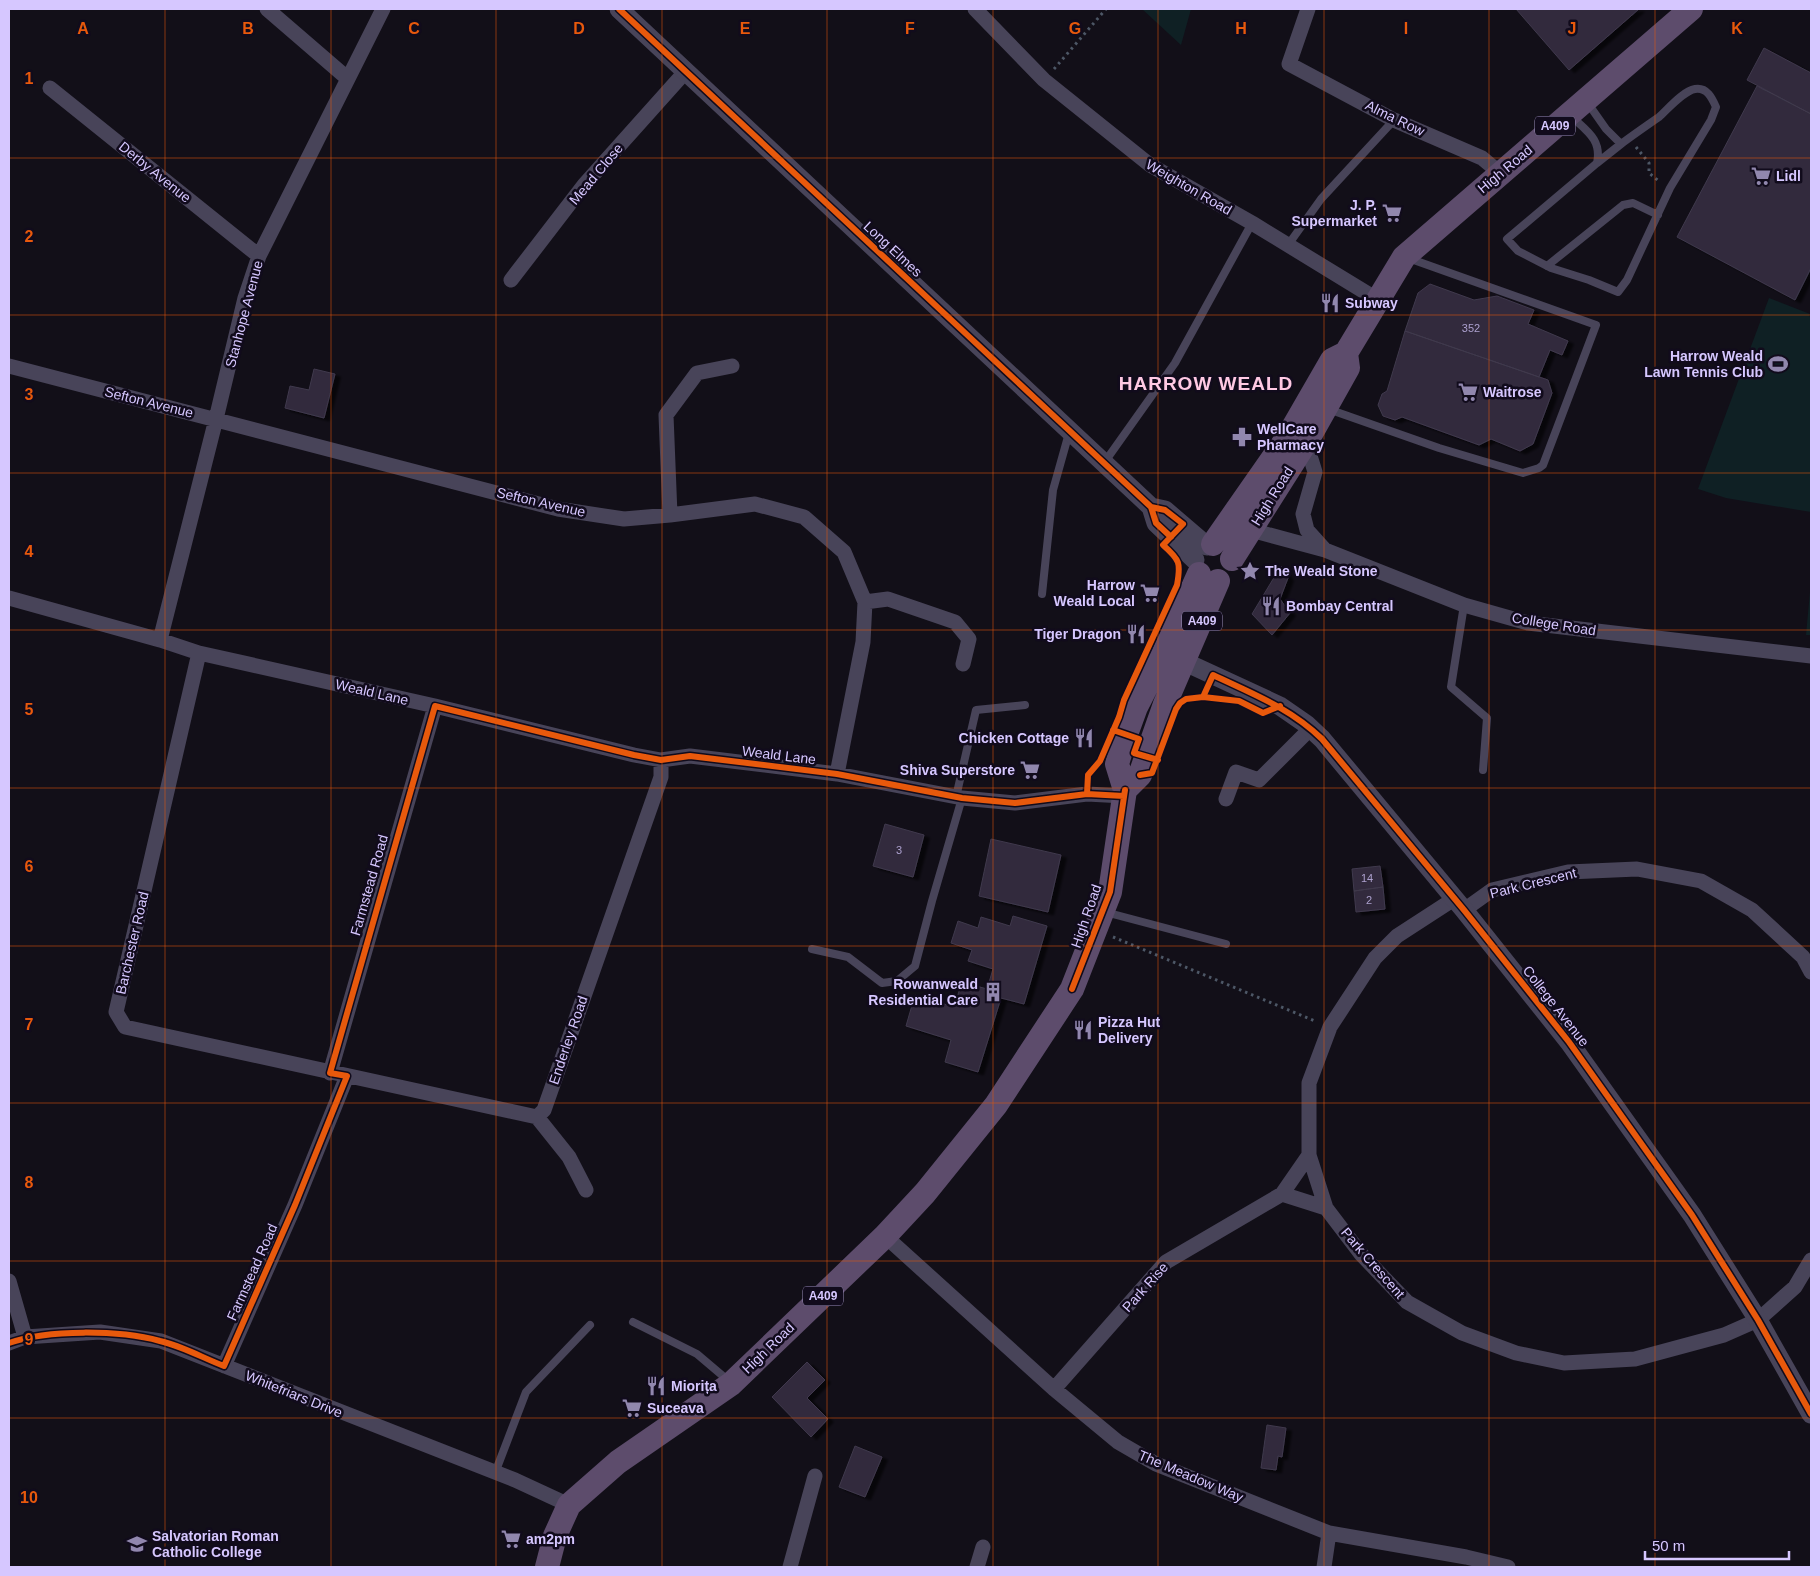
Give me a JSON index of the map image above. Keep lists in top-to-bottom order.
{
  "streets": {
    "main road": ["A409", "High Road"],
    "street": [
      "Alma Row",
      "Derby Avenue",
      "Mead Close",
      "Weighton Road",
      "Long Elmes",
      "Stanhope Avenue",
      "Sefton Avenue",
      "College Road",
      "Weald Lane",
      "Park Crescent",
      "Farmstead Road",
      "Barchester Road",
      "College Avenue",
      "Enderley Road",
      "Park Rise",
      "Whitefriars Drive",
      "The Meadow Way"
    ]
  },
  "crossings": [
    ["Alma Row", "High Road"],
    ["High Road", "Weighton Road"],
    ["High Road", "Long Elmes"],
    ["High Road", "College Road"],
    ["High Road", "Weald Lane"],
    ["High Road", "College Avenue"],
    ["High Road", "Whitefriars Drive"],
    ["High Road", "The Meadow Way"],
    ["Derby Avenue", "Stanhope Avenue"],
    ["Mead Close", "Long Elmes"],
    ["Stanhope Avenue", "Sefton Avenue"],
    ["Stanhope Avenue", "Weald Lane"],
    ["Sefton Avenue", "Weald Lane"],
    ["Weald Lane", "Farmstead Road"],
    ["Weald Lane", "Barchester Road"],
    ["Weald Lane", "Enderley Road"],
    ["Park Crescent", "College Avenue"],
    ["Park Crescent", "Park Rise"],
    ["Farmstead Road", "Barchester Road"],
    ["Farmstead Road", "Whitefriars Drive"],
    ["Park Rise", "The Meadow Way"]
  ],
  "districts": ["HARROW WEALD"],
  "places": {
    "supermarket": [
      "Lidl",
      "J. P. Supermarket",
      "Waitrose",
      "Harrow Weald Local",
      "Shiva Superstore",
      "Suceava",
      "am2pm"
    ],
    "restaurant": [
      "Subway",
      "Bombay Central",
      "Tiger Dragon",
      "Chicken Cottage",
      "Pizza Hut Delivery",
      "Miorița"
    ],
    "sports": ["Harrow Weald Lawn Tennis Club"],
    "pharmacy": ["WellCare Pharmacy"],
    "place": ["The Weald Stone"],
    "building": ["Rowanweald Residential Care"],
    "school or university": ["Salvatorian Roman Catholic College"]
  },
  "house_numbers": [
    "352",
    "3",
    "14",
    "2"
  ],
  "scale_bar": "50 m",
  "grid": {
    "columns": [
      "A",
      "B",
      "C",
      "D",
      "E",
      "F",
      "G",
      "H",
      "I",
      "J",
      "K"
    ],
    "rows": [
      "1",
      "2",
      "3",
      "4",
      "5",
      "6",
      "7",
      "8",
      "9",
      "10"
    ]
  }
}
